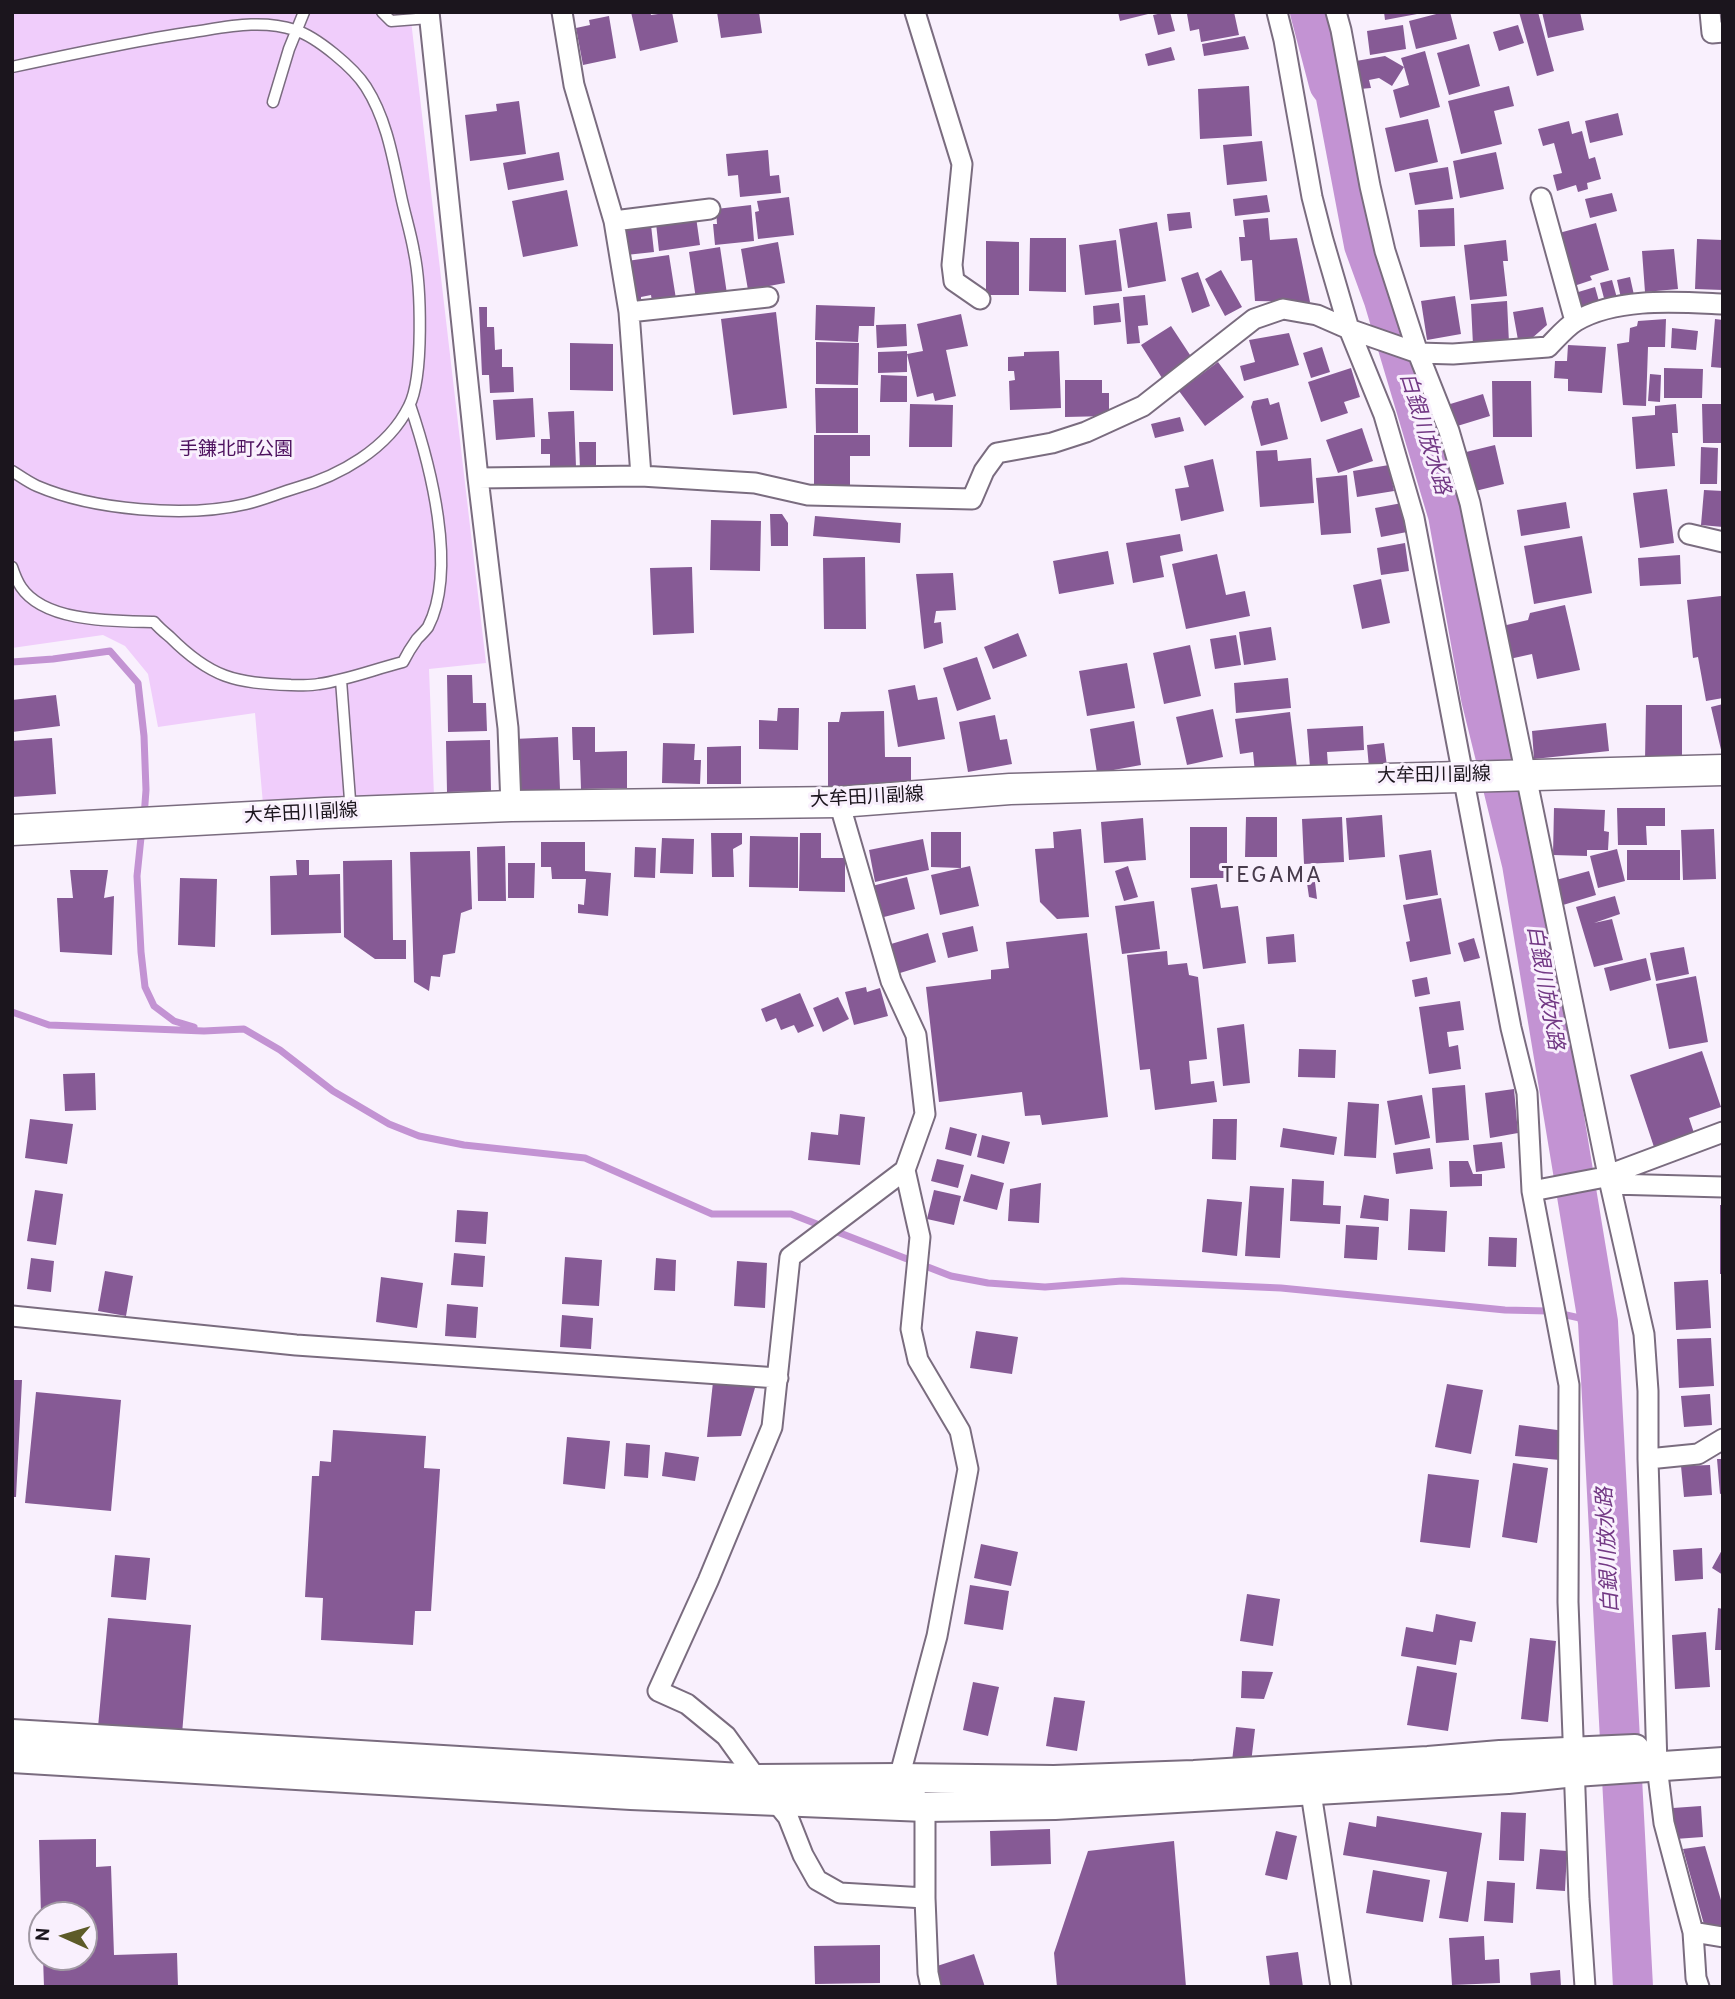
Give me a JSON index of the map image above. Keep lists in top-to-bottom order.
{
  "streets": {
    "main road": ["大牟田川副線"]
  },
  "districts": ["TEGAMA"],
  "water": ["白銀川放水路"],
  "parks": ["手鎌北町公園"],
  "north": "left"
}
